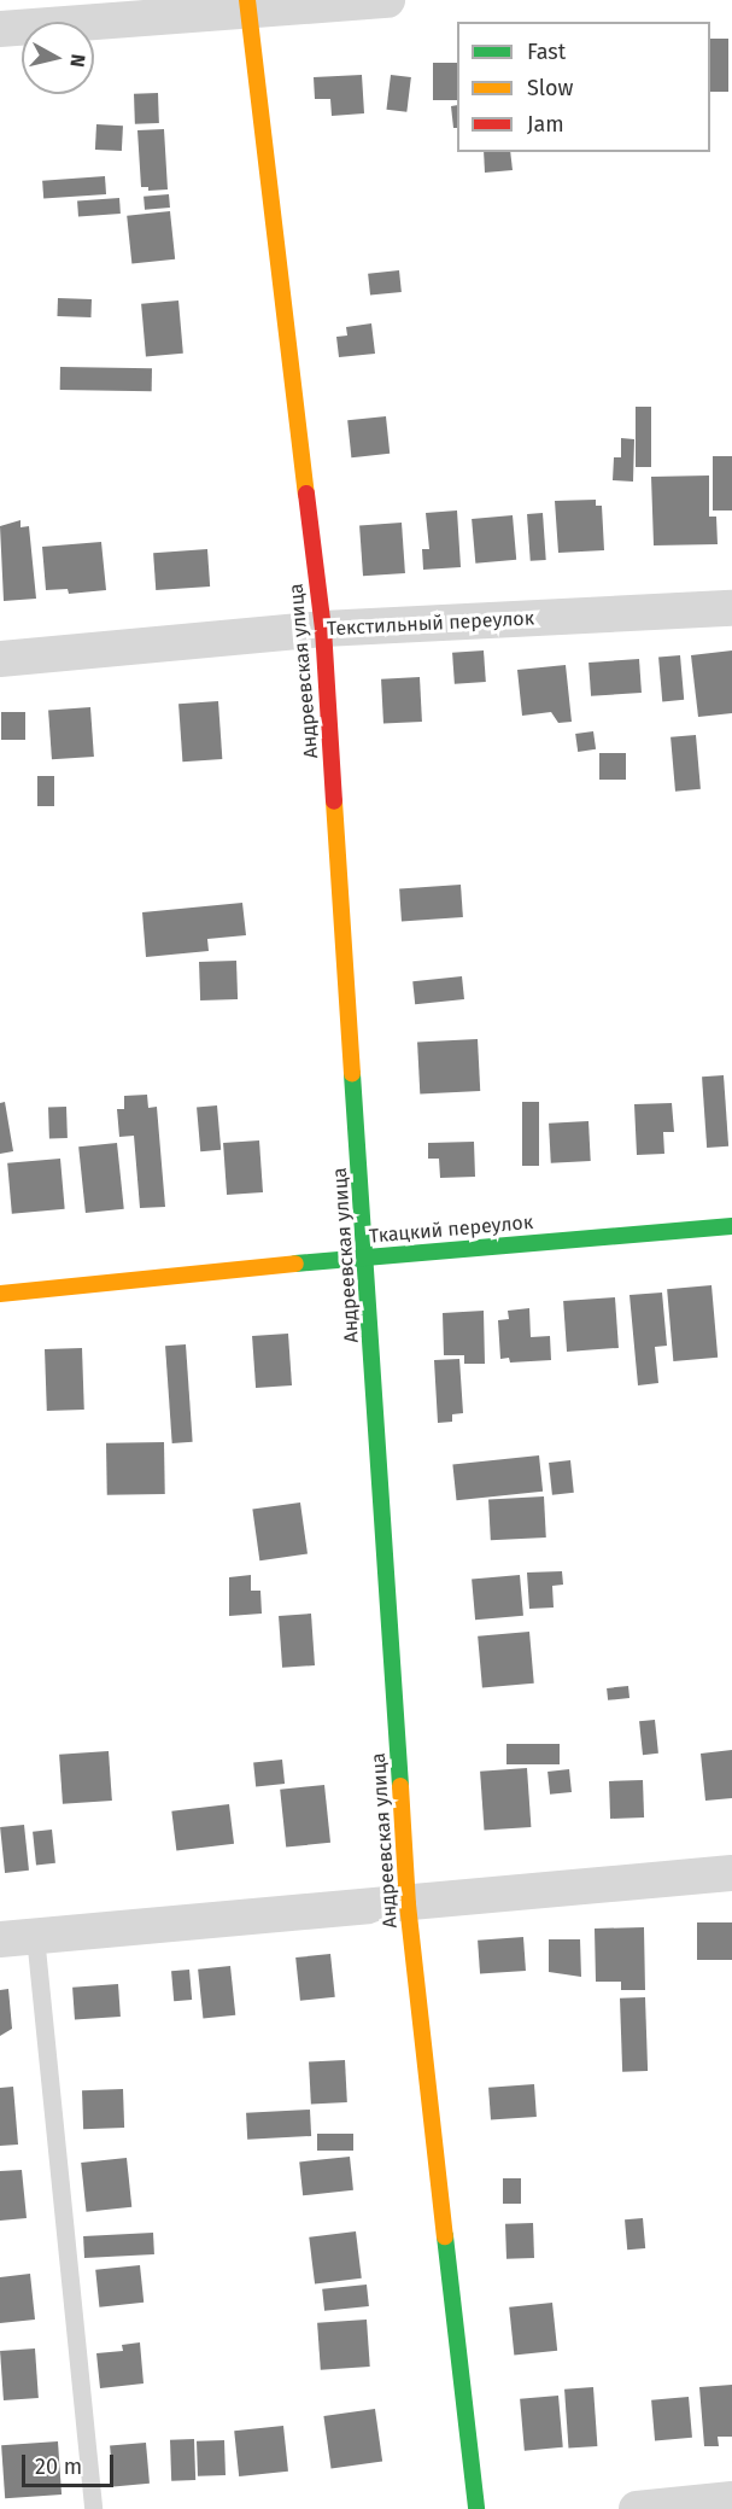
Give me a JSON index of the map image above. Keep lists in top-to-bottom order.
{
  "streets": {
    "street": ["Текстильный переулок", "Андреевская улица", "Ткацкий переулок"]
  },
  "crossings": [
    ["Текстильный переулок", "Андреевская улица"],
    ["Андреевская улица", "Ткацкий переулок"]
  ],
  "legend": ["Fast", "Slow", "Jam"],
  "scale_bar": "20 m",
  "north": "right"
}
